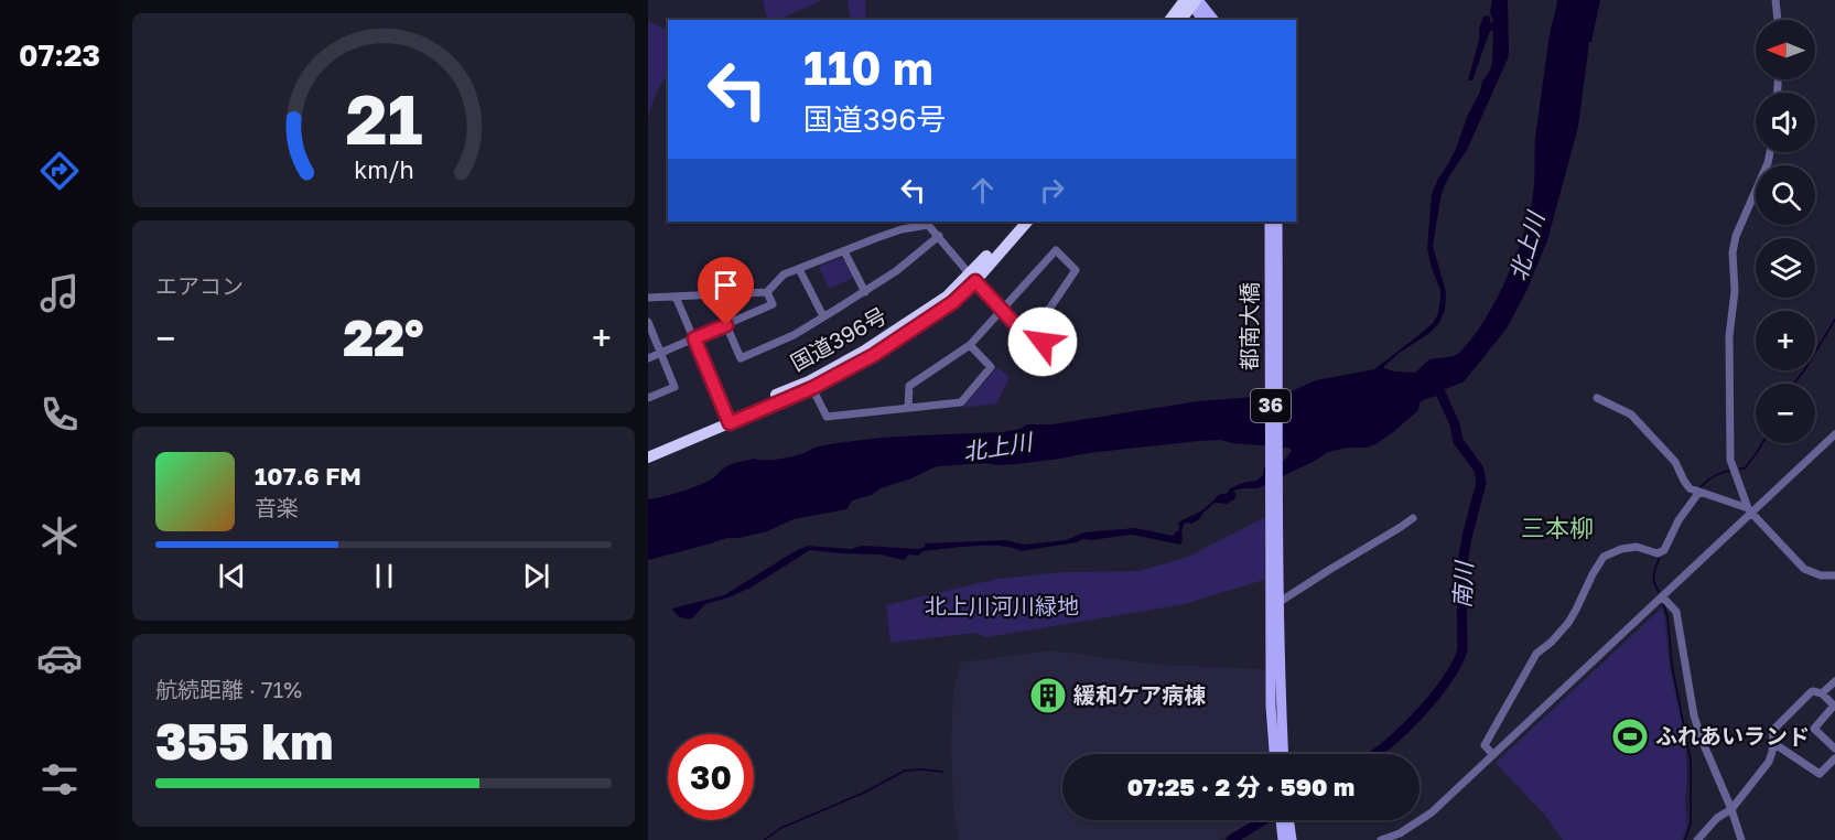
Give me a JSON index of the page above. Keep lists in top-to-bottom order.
{
  "streets": {
    "highway": ["国道396号"],
    "main road": ["都南大橋", "36"]
  },
  "crossings": [
    ["都南大橋", "36"]
  ],
  "districts": ["三本柳"],
  "water": ["北上川", "南川"],
  "parks": ["北上川河川緑地"],
  "places": {
    "building": ["緩和ケア病棟"],
    "sports": ["ふれあいランド"]
  },
  "north": "left",
  "page": {
    "tabs": "07:23",
    "map_buttons": ["+", "−"],
    "turn": ["110 m", "国道396号"],
    "tile": [
      "エアコン",
      ["航続距離 · 71%", "355 km"]
    ],
    "heat": ["−", "22°", "+"],
    "song": ["107.6 FM", "音楽"],
    "limit": "30",
    "trip": "07:25 · 2 分 · 590 m",
    "gauge": ["21", "km/h"]
  }
}
